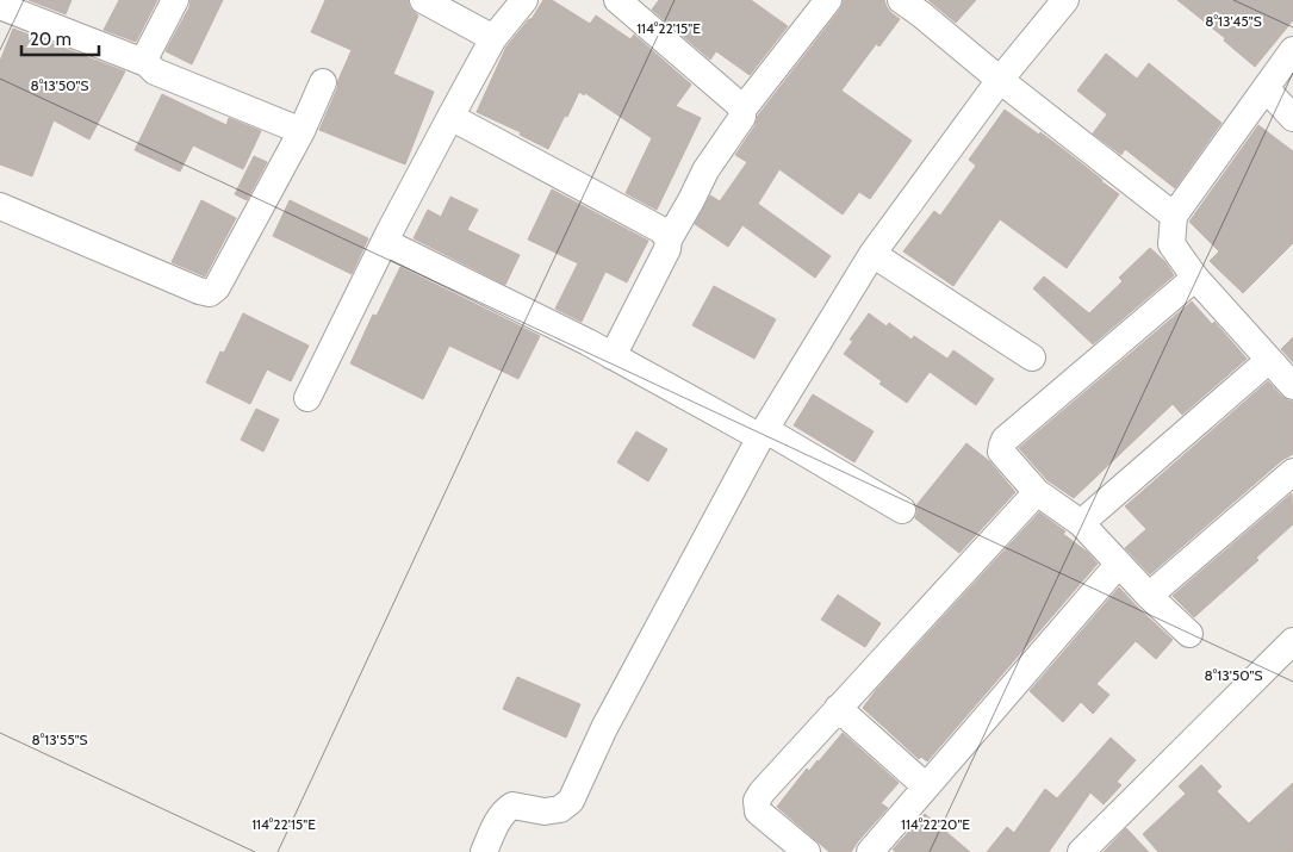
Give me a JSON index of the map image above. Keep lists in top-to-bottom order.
{
  "scale_bar": "20 m",
  "coordinates": [
    "8°13'45\"S",
    "114°22'15\"E",
    "8°13'50\"S",
    "8°13'55\"S",
    "114°22'20\"E"
  ]
}
